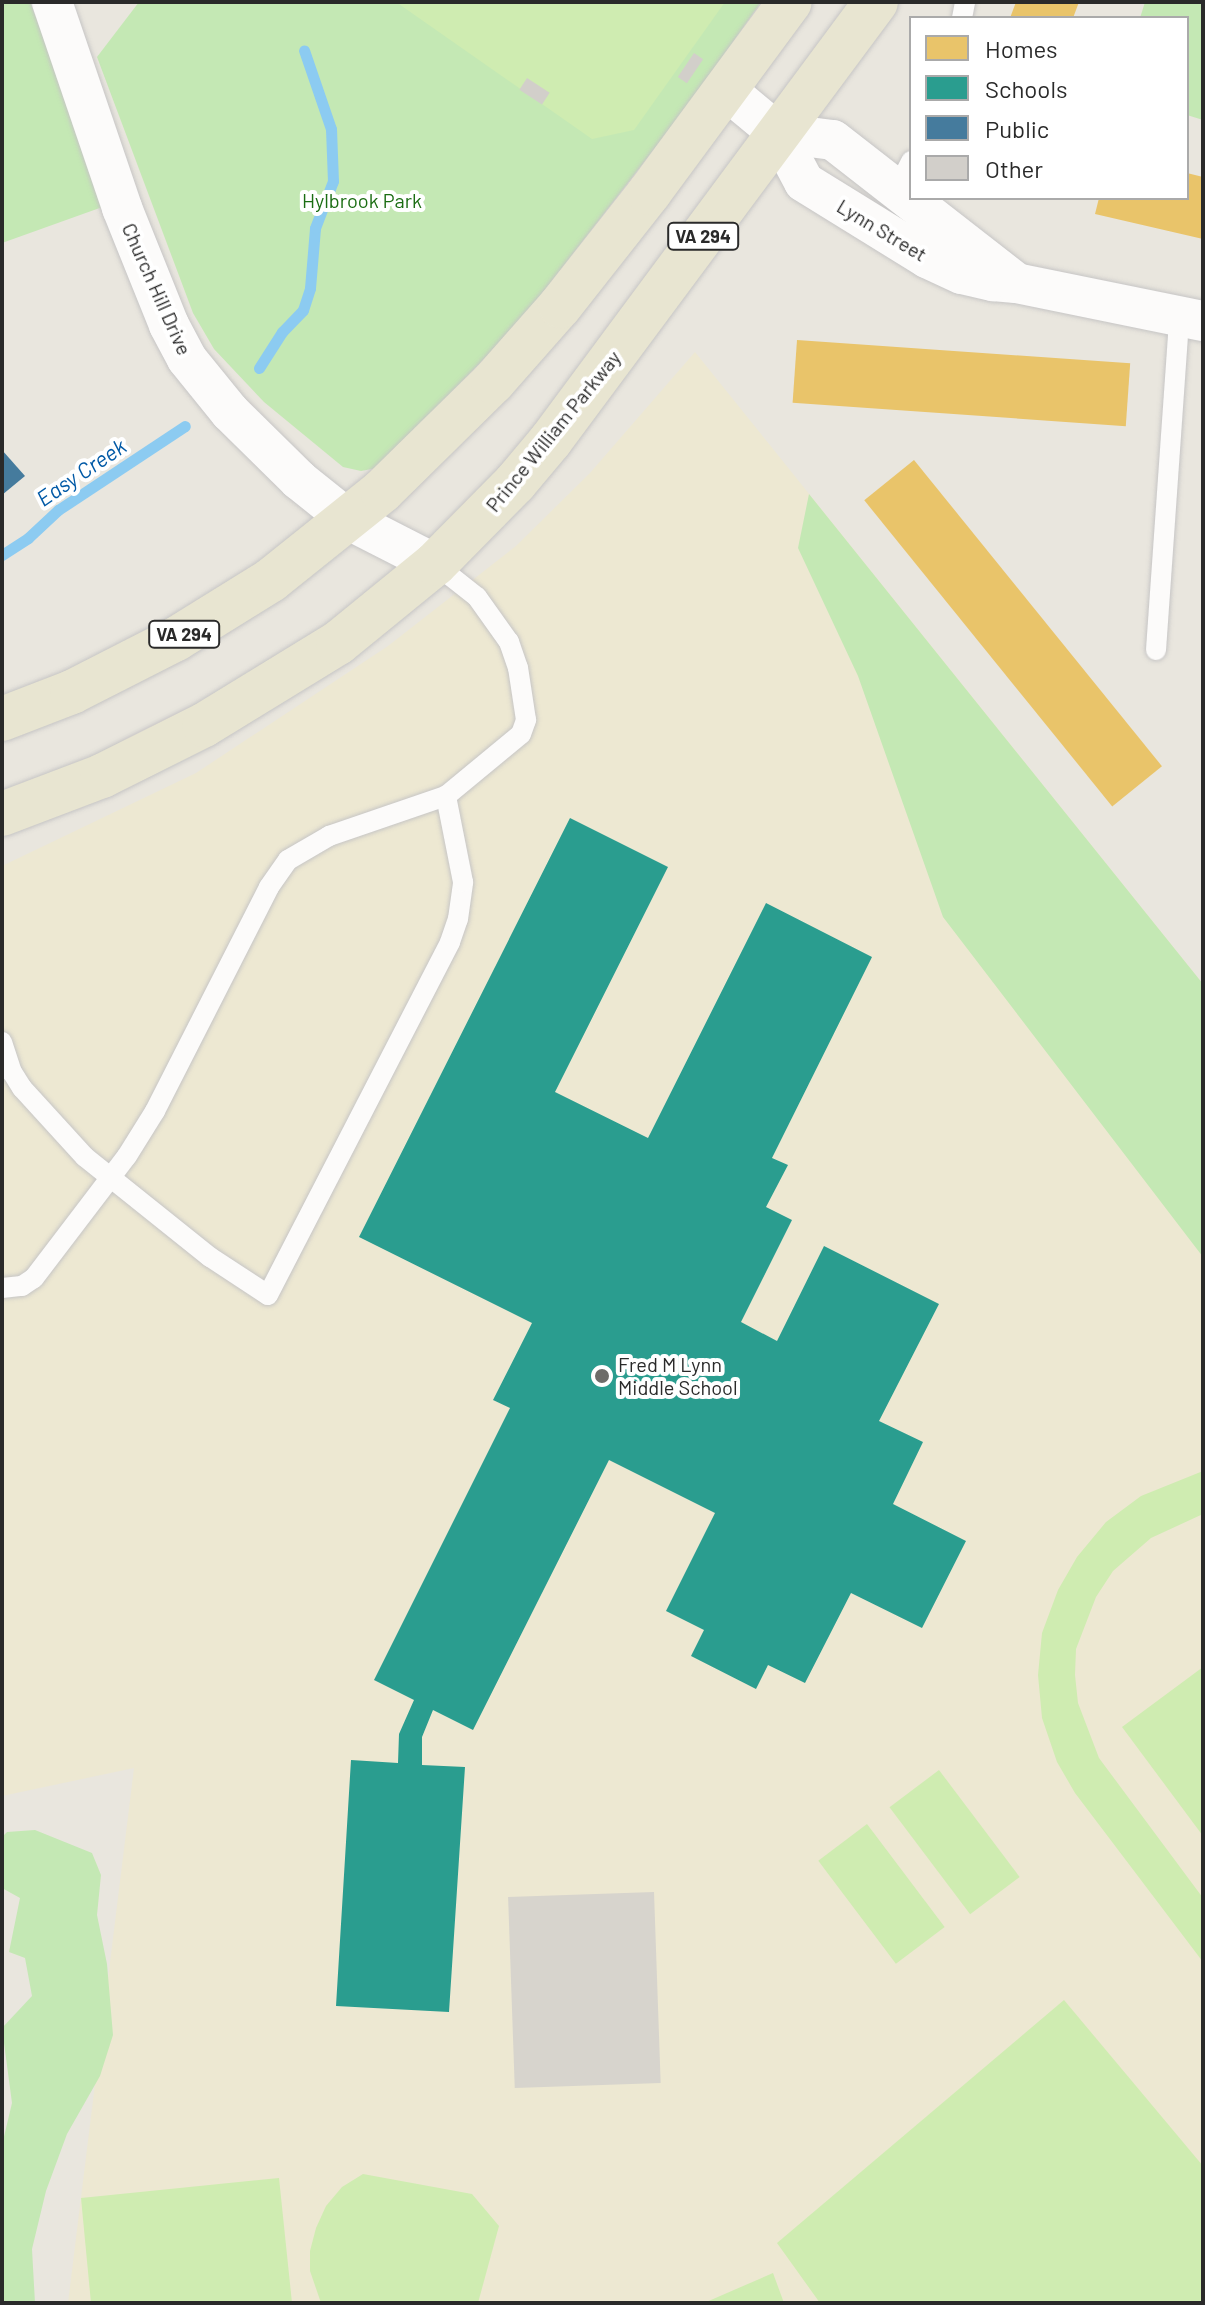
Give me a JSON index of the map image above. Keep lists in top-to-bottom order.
{
  "streets": {
    "main road": ["VA 294", "Prince William Parkway"],
    "street": ["Lynn Street", "Church Hill Drive"]
  },
  "crossings": [
    ["Lynn Street", "VA 294"],
    ["Lynn Street", "Prince William Parkway"],
    ["VA 294", "Church Hill Drive"],
    ["Church Hill Drive", "Prince William Parkway"]
  ],
  "water": ["Easy Creek"],
  "parks": ["Hylbrook Park"],
  "places": ["Fred M Lynn Middle School"],
  "legend": [
    "Homes",
    "Schools",
    "Public",
    "Other"
  ]
}
